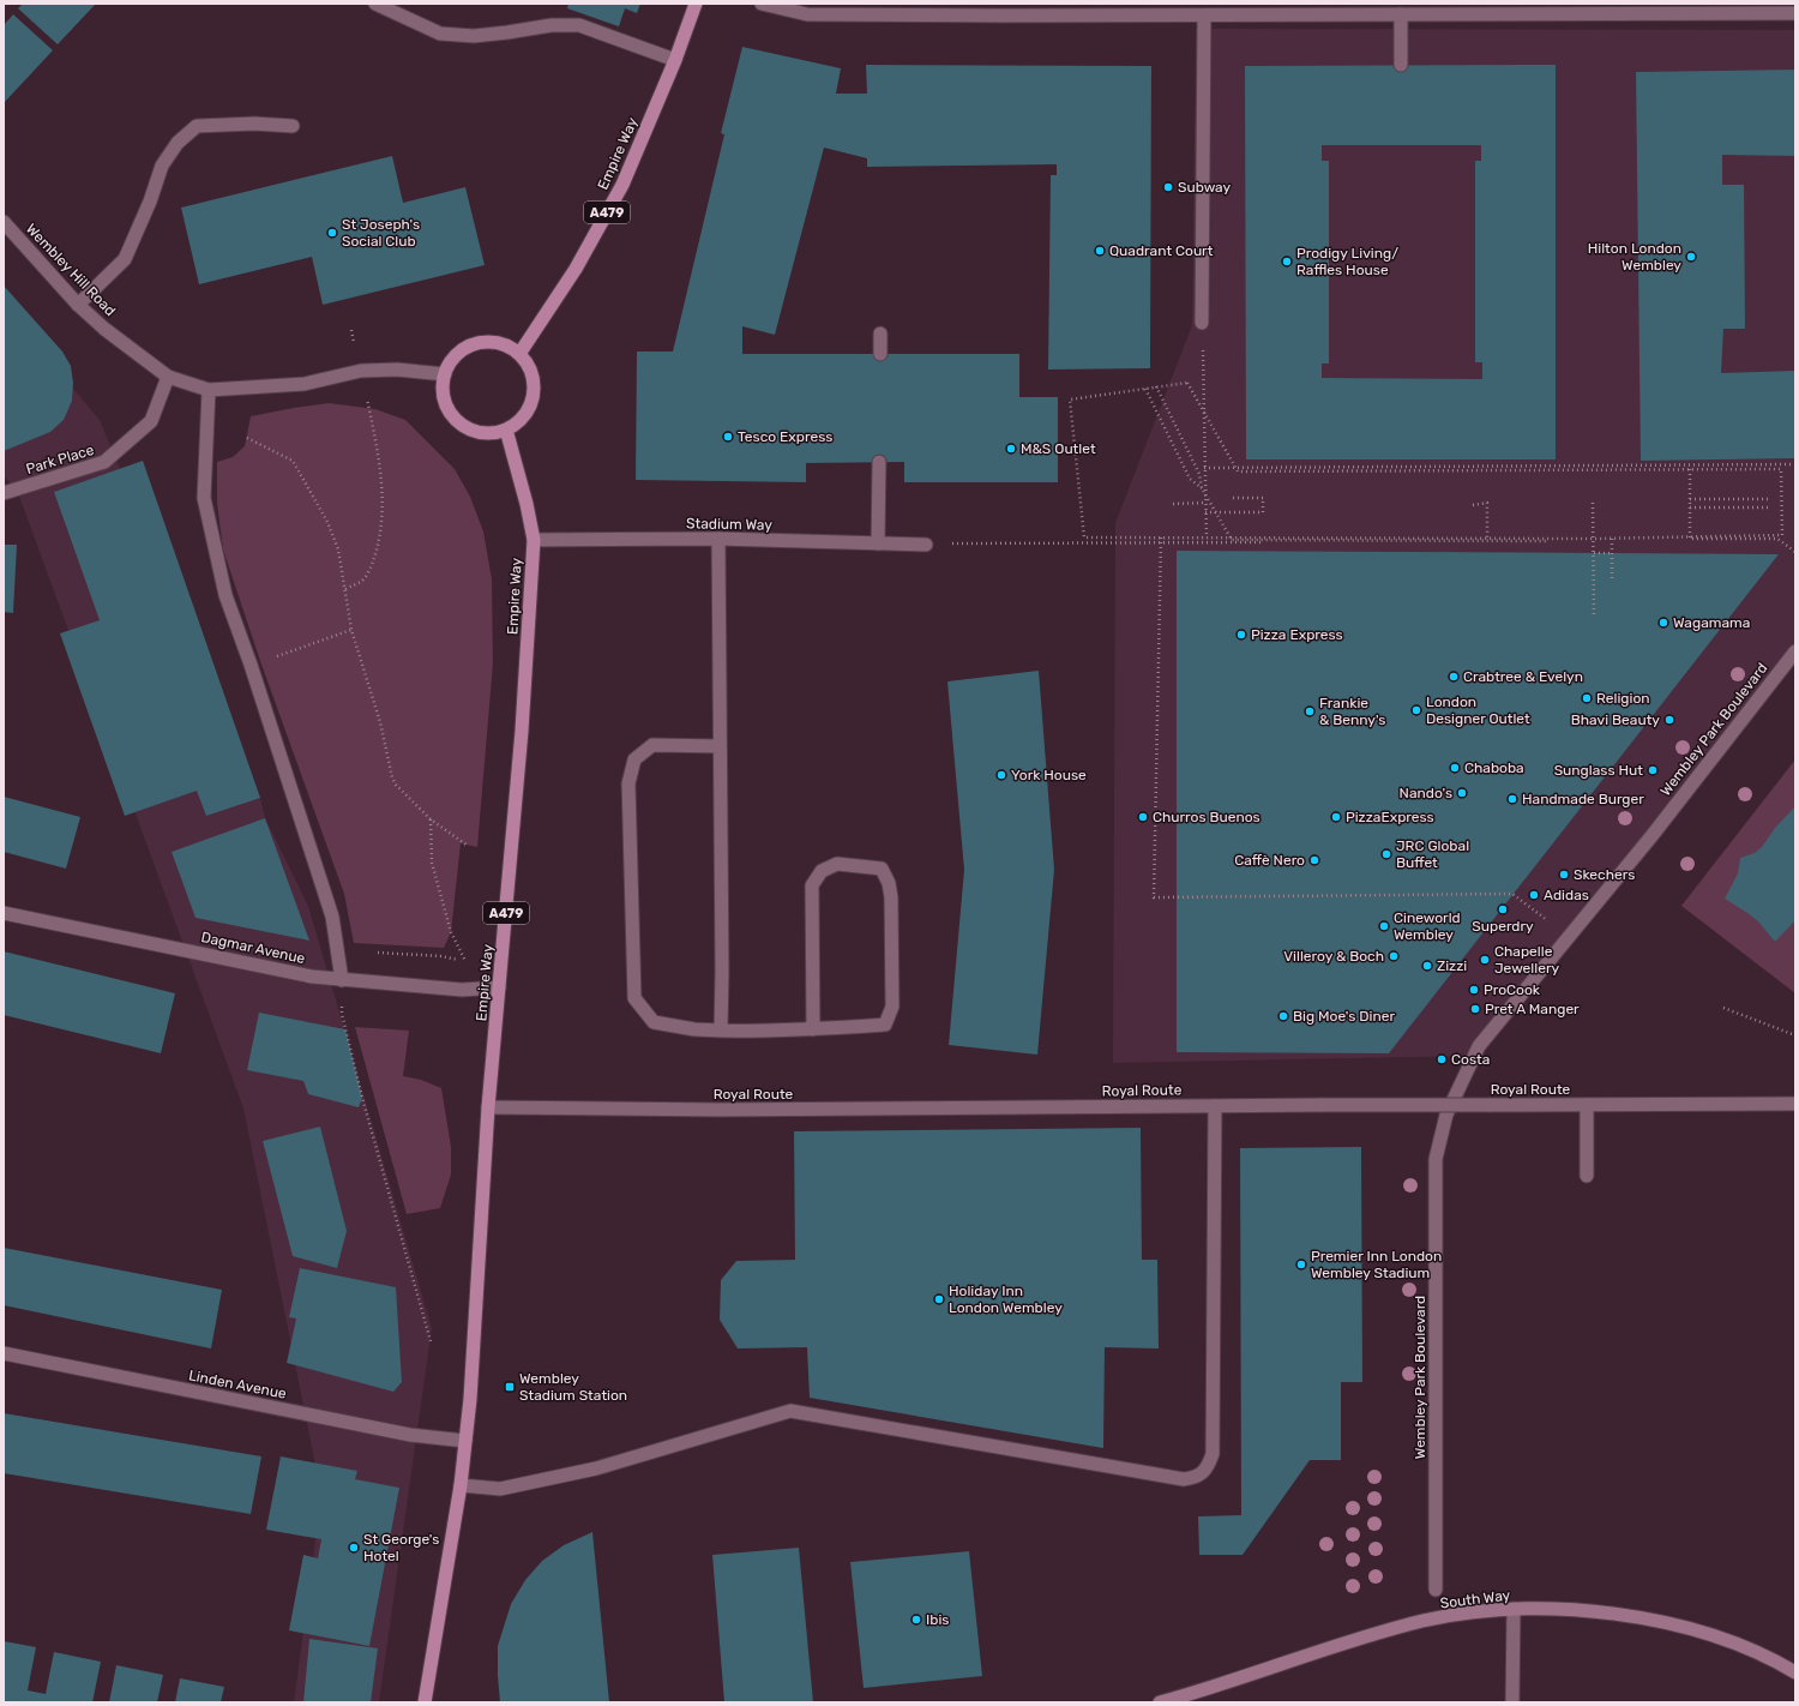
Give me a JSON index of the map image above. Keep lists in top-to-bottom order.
{
  "streets": {
    "main road": ["Empire Way", "A479", "South Way"],
    "street": [
      "Wembley Hill Road",
      "Park Place",
      "Stadium Way",
      "Wembley Park Boulevard",
      "Dagmar Avenue",
      "Royal Route",
      "Linden Avenue"
    ]
  },
  "crossings": [
    ["Empire Way", "A479"],
    ["Empire Way", "Wembley Hill Road"],
    ["Empire Way", "Stadium Way"],
    ["Empire Way", "Dagmar Avenue"],
    ["Empire Way", "Royal Route"],
    ["Empire Way", "Linden Avenue"],
    ["A479", "Linden Avenue"],
    ["Wembley Hill Road", "Park Place"]
  ],
  "places": {
    "other": [
      "Subway",
      "St Joseph's Social Club",
      "Quadrant Court",
      "Hilton London Wembley",
      "Prodigy Living/ Raffles House",
      "Tesco Express",
      "M&S Outlet",
      "Wagamama",
      "Pizza Express",
      "Crabtree & Evelyn",
      "Religion",
      "London Designer Outlet",
      "Frankie & Benny's",
      "Bhavi Beauty",
      "Chaboba",
      "Sunglass Hut",
      "York House",
      "Nando's",
      "Handmade Burger",
      "Churros Buenos",
      "PizzaExpress",
      "JRC Global Buffet",
      "Caffè Nero",
      "Skechers",
      "Adidas",
      "Superdry",
      "Cineworld Wembley",
      "Villeroy & Boch",
      "Chapelle Jewellery",
      "Zizzi",
      "ProCook",
      "Pret A Manger",
      "Big Moe's Diner",
      "Costa",
      "Premier Inn London Wembley Stadium",
      "Holiday Inn London Wembley",
      "St George's Hotel",
      "Ibis"
    ],
    "transit": ["Wembley Stadium Station"]
  }
}
